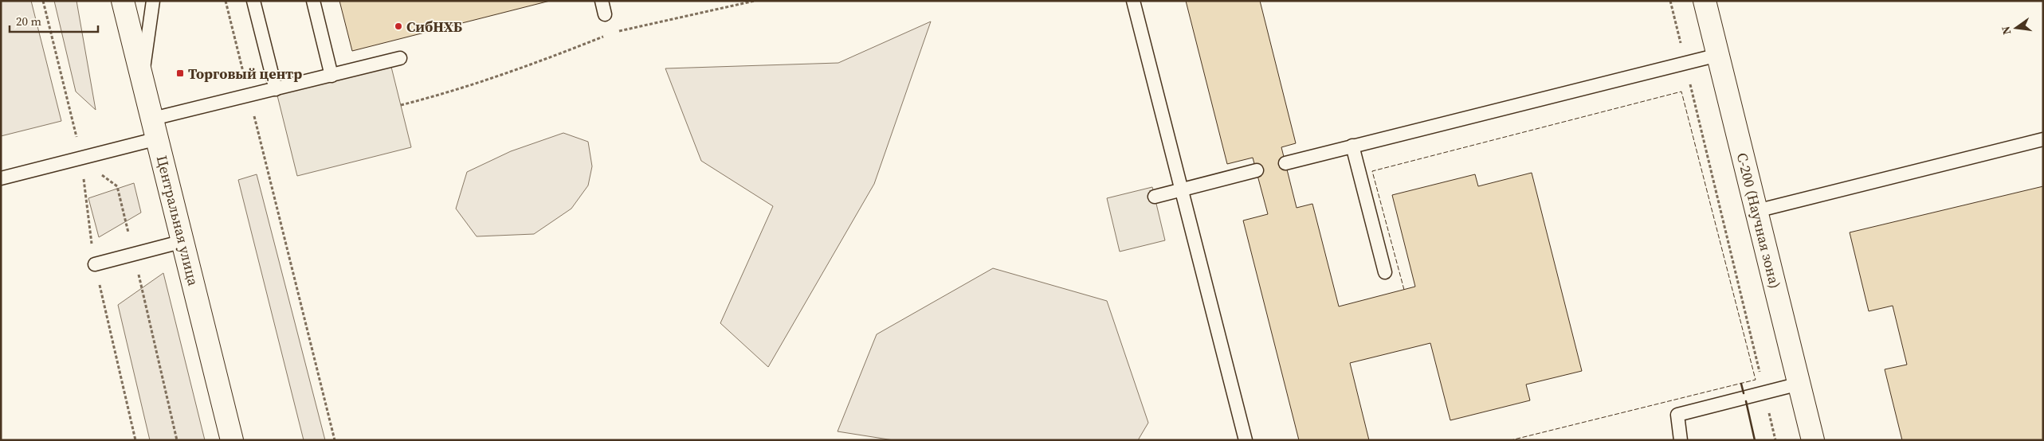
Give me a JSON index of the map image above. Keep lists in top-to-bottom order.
{
  "streets": {
    "street": ["Центральная улица", "С-200 (Научная зона)"]
  },
  "places": {
    "other": ["СибНХБ"],
    "transit": ["Торговый центр"]
  },
  "scale_bar": "20 m",
  "north": "left"
}
